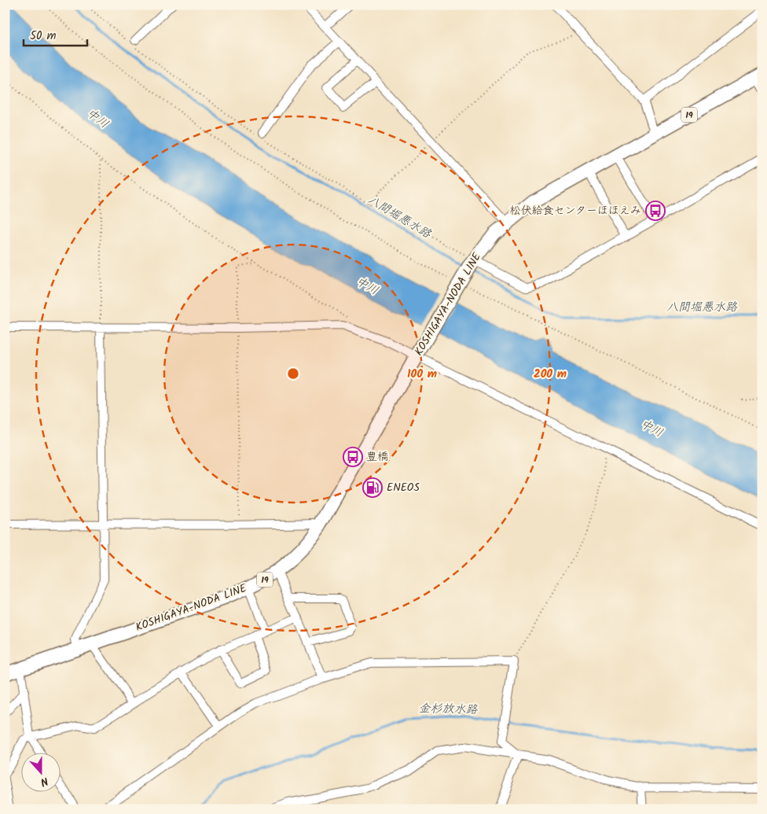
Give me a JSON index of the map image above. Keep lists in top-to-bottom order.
{
  "streets": {
    "main road": ["19", "KOSHIGAYA-NODA LINE"]
  },
  "water": ["中川", "八間堀悪水路", "金杉放水路"],
  "places": {
    "bus stop": ["松伏給食センターほほえみ", "豊橋"],
    "fuel station": ["ENEOS"]
  },
  "scale_bar": "50 m",
  "north": "bottom",
  "rings": ["100 m", "200 m"]
}
